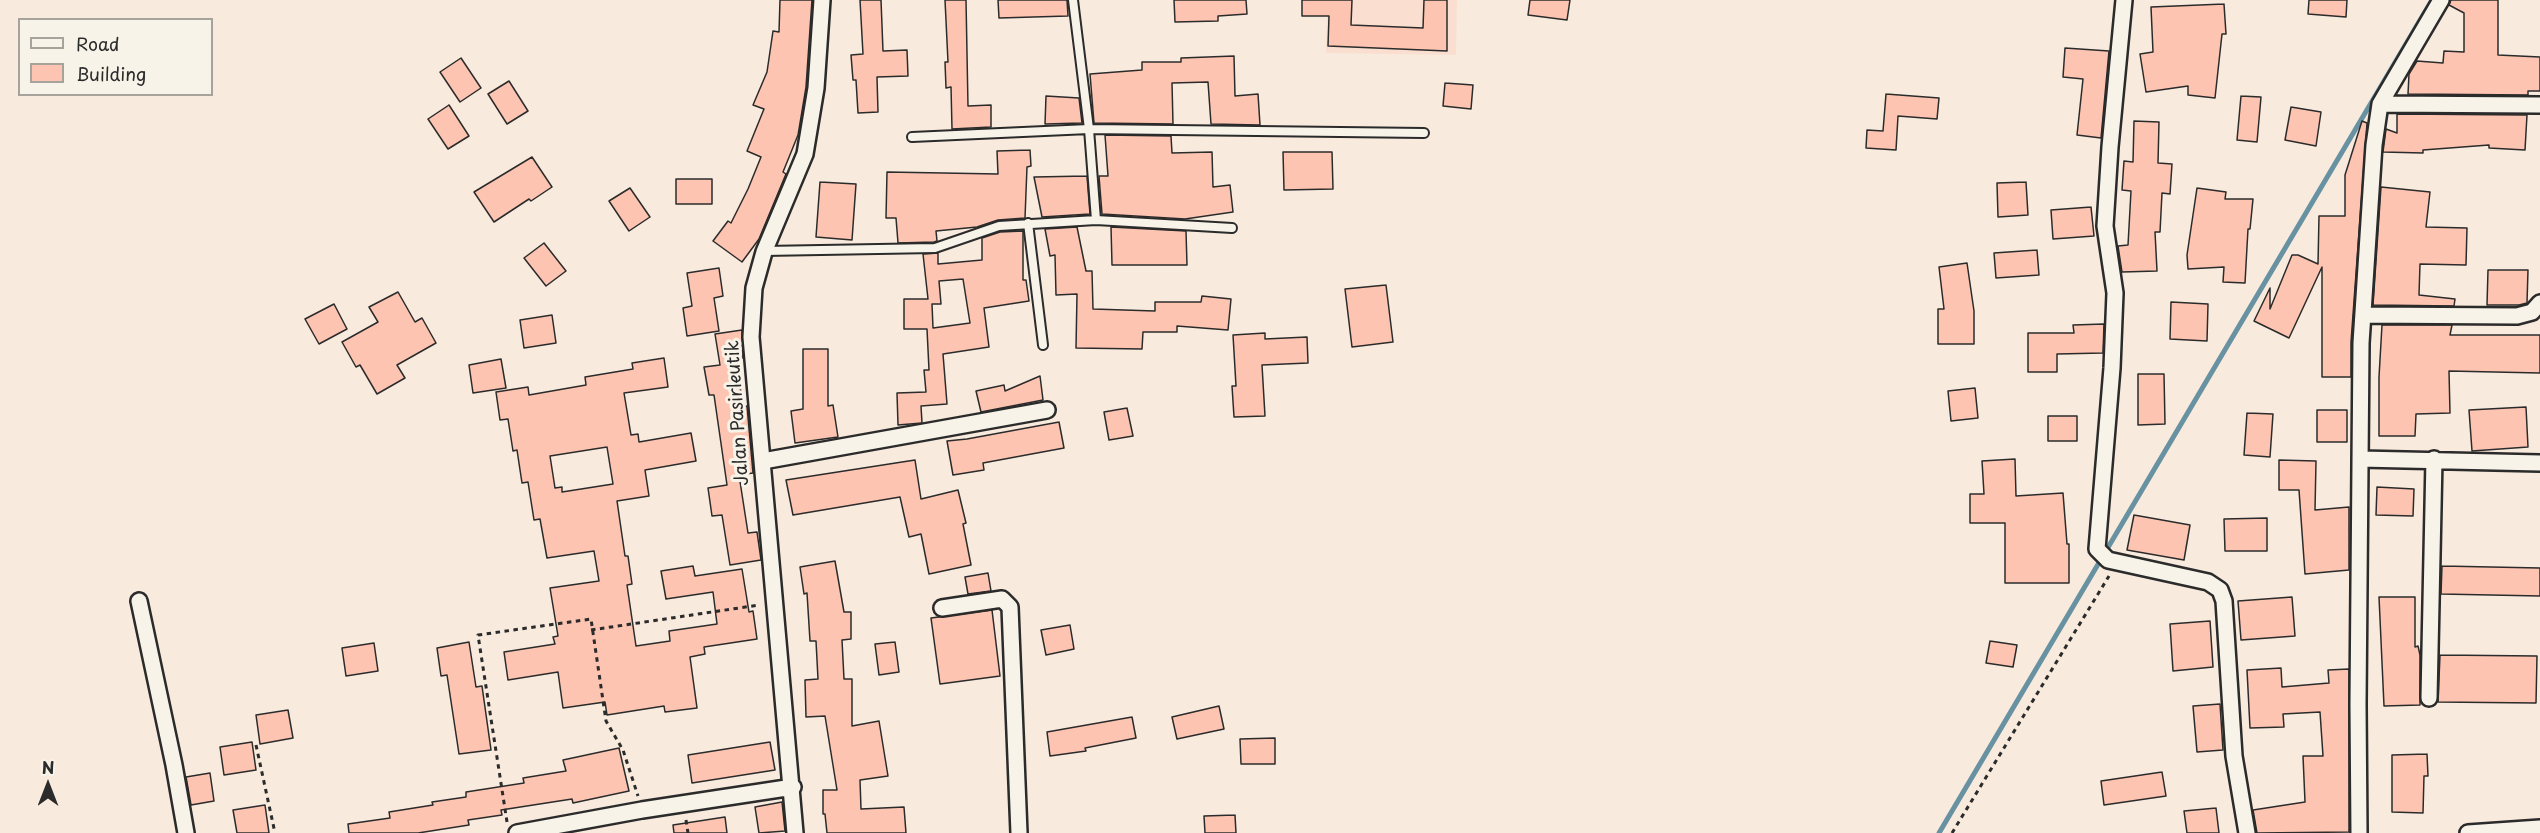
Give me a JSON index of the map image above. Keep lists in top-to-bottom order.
{
  "streets": {
    "street": ["Jalan Pasirleutik"]
  },
  "legend": ["Road", "Building"],
  "north": "top"
}
